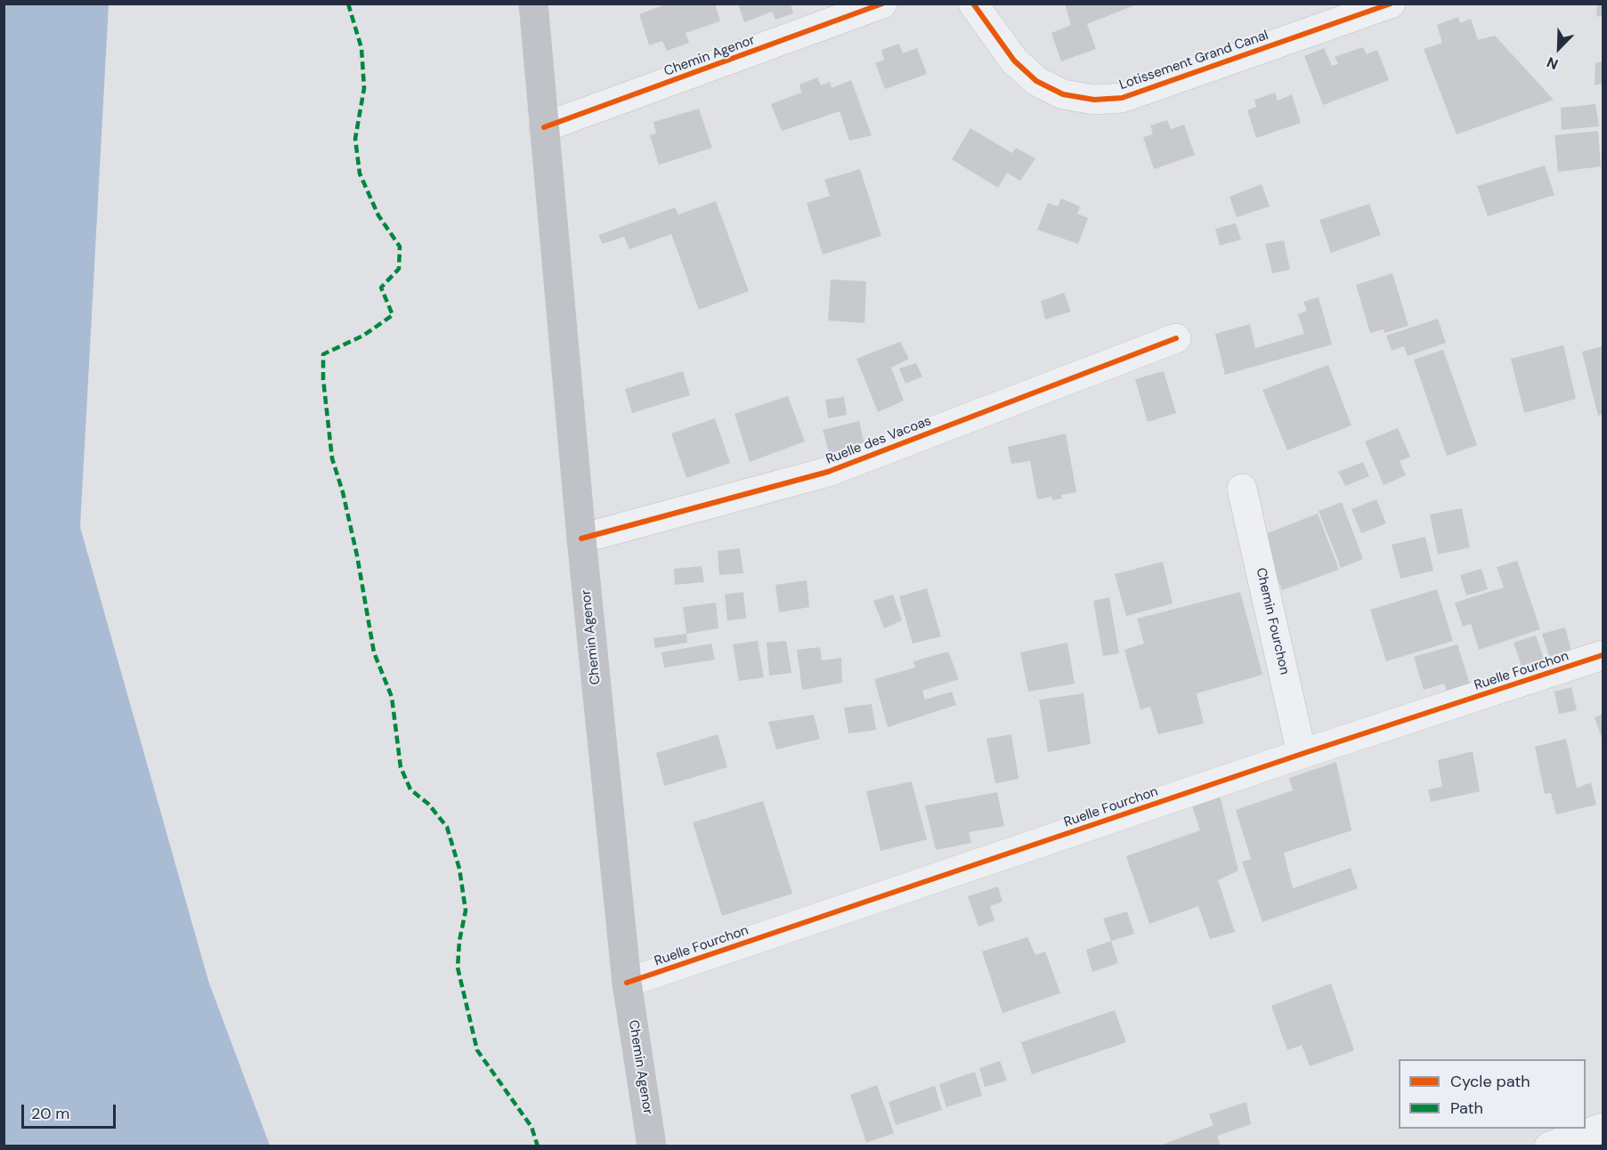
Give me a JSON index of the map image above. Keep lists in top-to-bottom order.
{
  "streets": {
    "main road": ["Chemin Agenor"],
    "street": [
      "Lotissement Grand Canal",
      "Ruelle des Vacoas",
      "Chemin Fourchon",
      "Ruelle Fourchon"
    ]
  },
  "crossings": [
    ["Chemin Agenor", "Ruelle des Vacoas"],
    ["Chemin Agenor", "Ruelle Fourchon"],
    ["Chemin Fourchon", "Ruelle Fourchon"]
  ],
  "legend": ["Cycle path", "Path"],
  "scale_bar": "20 m",
  "north": "bottom left"
}
